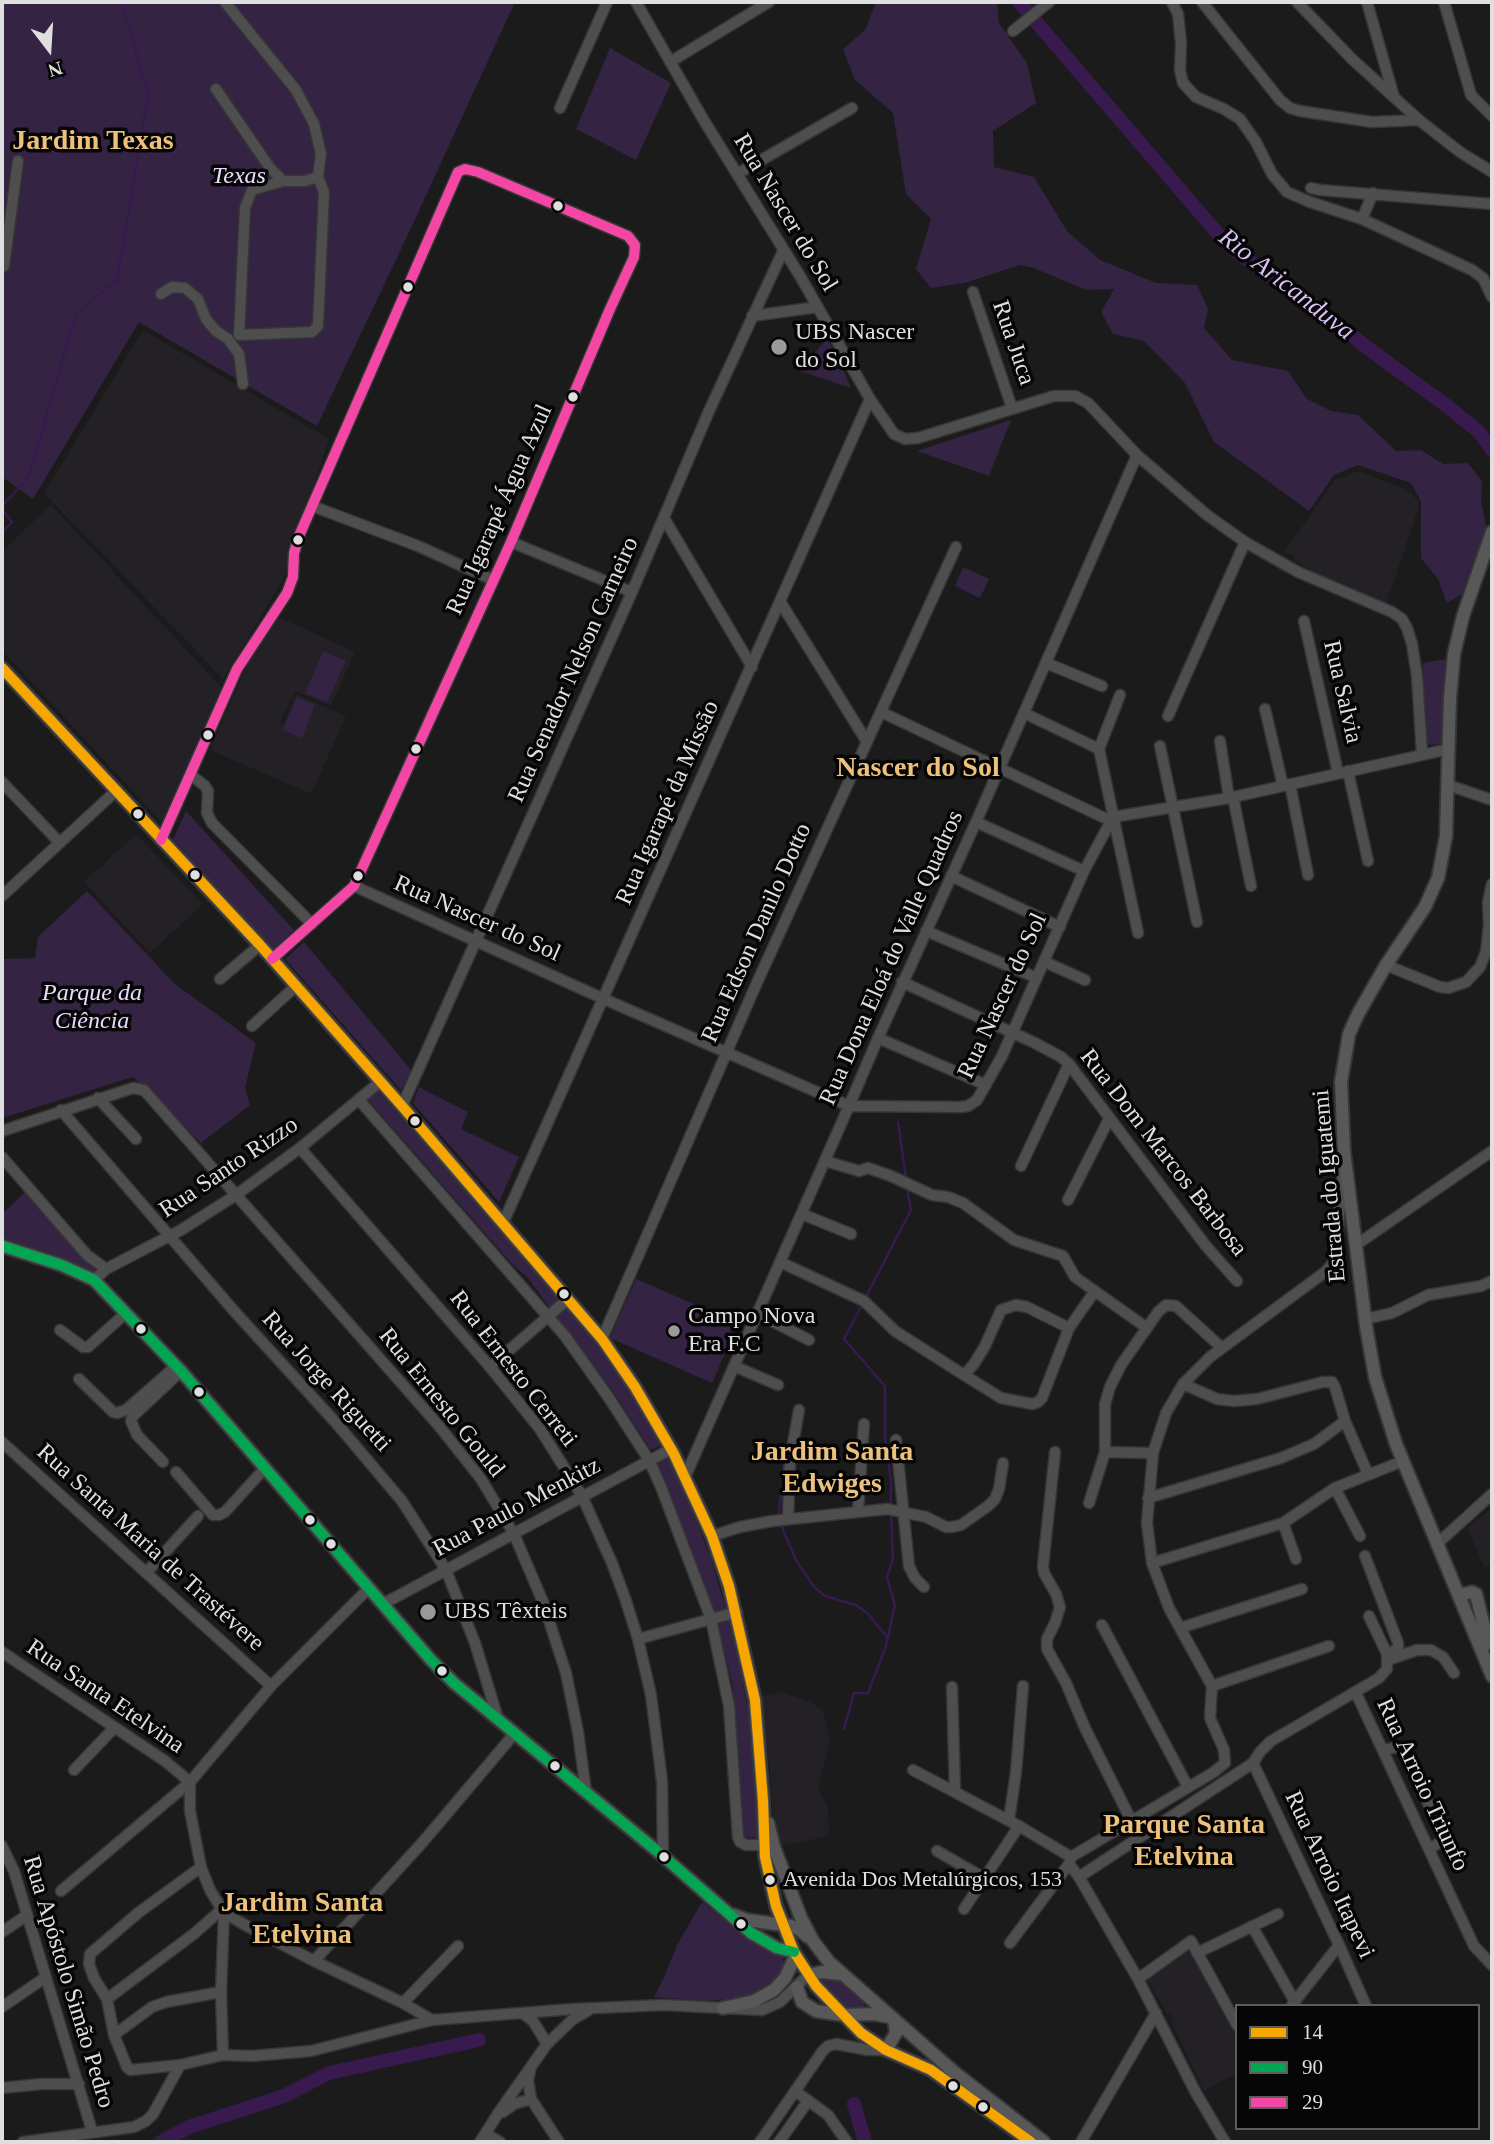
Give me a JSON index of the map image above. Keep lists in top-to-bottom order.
{
  "streets": {
    "main road": ["Estrada do Iguatemi"],
    "street": [
      "Rua Nascer do Sol",
      "Rua Juca",
      "Rua Igarapé Água Azul",
      "Rua Senador Nelson Carneiro",
      "Rua Salvia",
      "Rua Igarapé da Missão",
      "Rua Edson Danilo Dotto",
      "Rua Dona Eloá do Valle Quadros",
      "Rua Dom Marcos Barbosa",
      "Rua Santo Rizzo",
      "Rua Ernesto Cerreti",
      "Rua Jorge Riguetti",
      "Rua Ernesto Gould",
      "Rua Paulo Menkitz",
      "Rua Santa Maria de Trastévere",
      "Rua Santa Etelvina",
      "Rua Arroio Triunfo",
      "Rua Arroio Itapevi",
      "Rua Apóstolo Simão Pedro"
    ]
  },
  "crossings": [
    ["Rua Nascer do Sol", "Rua Juca"],
    ["Rua Nascer do Sol", "Rua Igarapé Água Azul"],
    ["Rua Nascer do Sol", "Rua Senador Nelson Carneiro"],
    ["Rua Nascer do Sol", "Rua Igarapé da Missão"],
    ["Rua Nascer do Sol", "Rua Edson Danilo Dotto"],
    ["Rua Nascer do Sol", "Rua Dona Eloá do Valle Quadros"],
    ["Rua Nascer do Sol", "Rua Dom Marcos Barbosa"],
    ["Rua Dona Eloá do Valle Quadros", "Rua Dom Marcos Barbosa"],
    ["Rua Santo Rizzo", "Rua Ernesto Cerreti"],
    ["Rua Santo Rizzo", "Rua Jorge Riguetti"],
    ["Rua Santo Rizzo", "Rua Ernesto Gould"],
    ["Rua Ernesto Cerreti", "Rua Paulo Menkitz"],
    ["Rua Jorge Riguetti", "Rua Paulo Menkitz"],
    ["Rua Ernesto Gould", "Rua Paulo Menkitz"]
  ],
  "districts": [
    "Jardim Texas",
    "Nascer do Sol",
    "Jardim Santa Edwiges",
    "Parque Santa Etelvina",
    "Jardim Santa Etelvina"
  ],
  "water": ["Rio Aricanduva"],
  "parks": ["Texas", "Parque da Ciência"],
  "places": [
    "UBS Nascer do Sol",
    "Campo Nova Era F.C",
    "UBS Têxteis",
    "Avenida Dos Metalúrgicos, 153"
  ],
  "lines": ["transit line 29", "transit line 14", "transit line 90"],
  "legend": ["14", "90", "29"],
  "north": "bottom"
}
